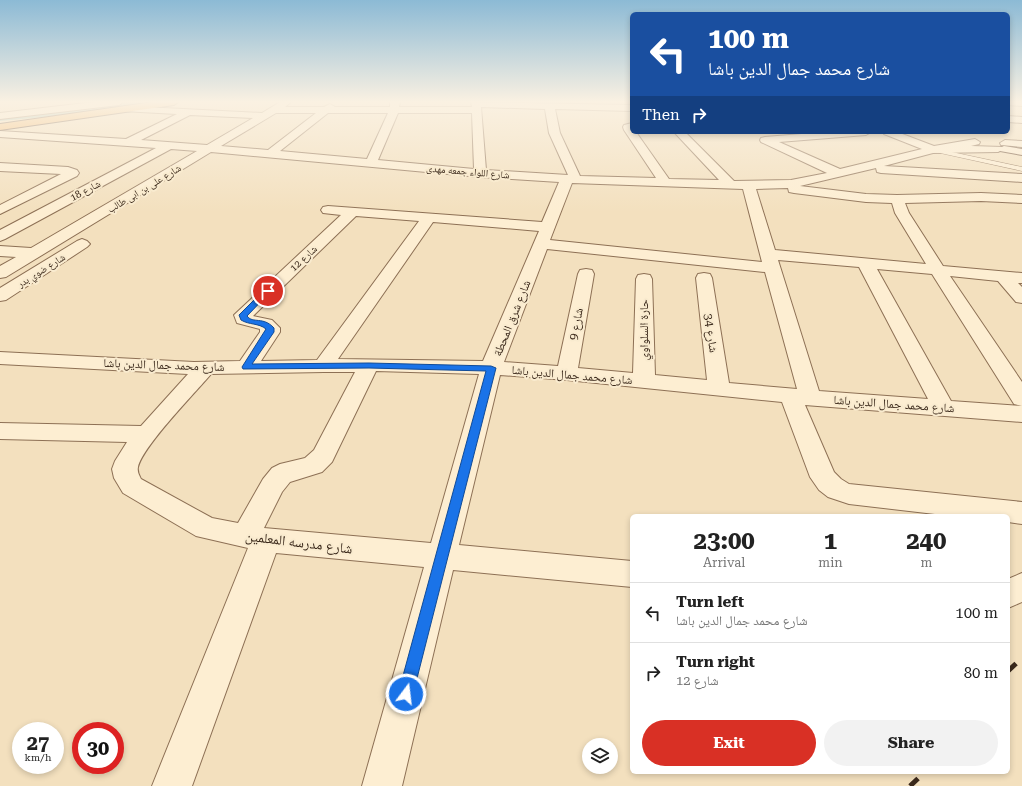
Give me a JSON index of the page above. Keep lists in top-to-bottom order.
{
  "streets": {
    "street": [
      "شارع اللواء جمعه مهدى",
      "شارع على بن ابى طالب",
      "شارع 18",
      "شارع 12",
      "شارع ضوي بدر",
      "شارع شرق المحطة",
      "شارع 9",
      "حارة السلواوي",
      "شارع 34",
      "شارع محمد جمال الدين باشا",
      "شارع مدرسه المعلمين"
    ]
  },
  "crossings": [
    ["شارع اللواء جمعه مهدى", "شارع على بن ابى طالب"],
    ["شارع اللواء جمعه مهدى", "شارع 18"],
    ["شارع اللواء جمعه مهدى", "شارع شرق المحطة"],
    ["شارع 12", "شارع محمد جمال الدين باشا"],
    ["شارع شرق المحطة", "شارع محمد جمال الدين باشا"],
    ["شارع شرق المحطة", "شارع مدرسه المعلمين"],
    ["شارع 9", "شارع محمد جمال الدين باشا"],
    ["حارة السلواوي", "شارع محمد جمال الدين باشا"],
    ["شارع 34", "شارع محمد جمال الدين باشا"],
    ["شارع محمد جمال الدين باشا", "شارع مدرسه المعلمين"]
  ],
  "page": {
    "turn": ["100 m", "شارع محمد جمال الدين باشا"],
    "then": "Then",
    "eta": [
      "23:00",
      "Arrival",
      "1",
      "min",
      "240",
      "m"
    ],
    "list": [
      {
        "name": "Turn left",
        "note": "شارع محمد جمال الدين باشا",
        "value": "100 m"
      },
      {
        "name": "Turn right",
        "note": "شارع 12",
        "value": "80 m"
      }
    ],
    "buttons": ["Exit", "Share"],
    "speed": "27 km/h",
    "limit": "30"
  }
}
